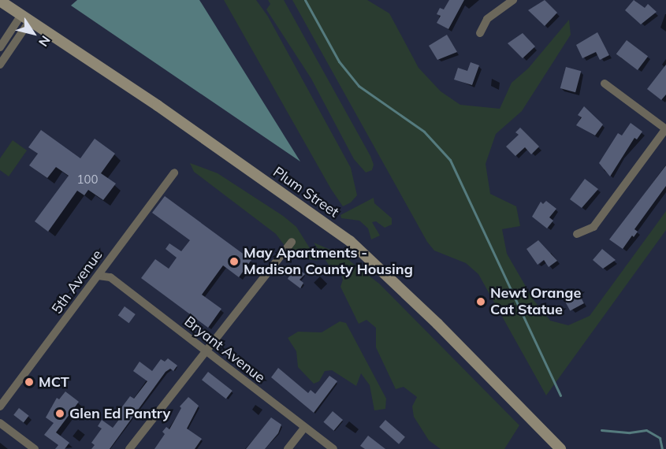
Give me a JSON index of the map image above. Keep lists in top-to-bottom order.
{
  "streets": {
    "main road": ["Plum Street"],
    "street": ["5th Avenue", "Bryant Avenue"]
  },
  "crossings": [
    ["5th Avenue", "Bryant Avenue"]
  ],
  "places": [
    "May Apartments - Madison County Housing",
    "Newt Orange Cat Statue",
    "MCT",
    "Glen Ed Pantry"
  ],
  "house_numbers": ["100"],
  "north": "bottom right"
}
